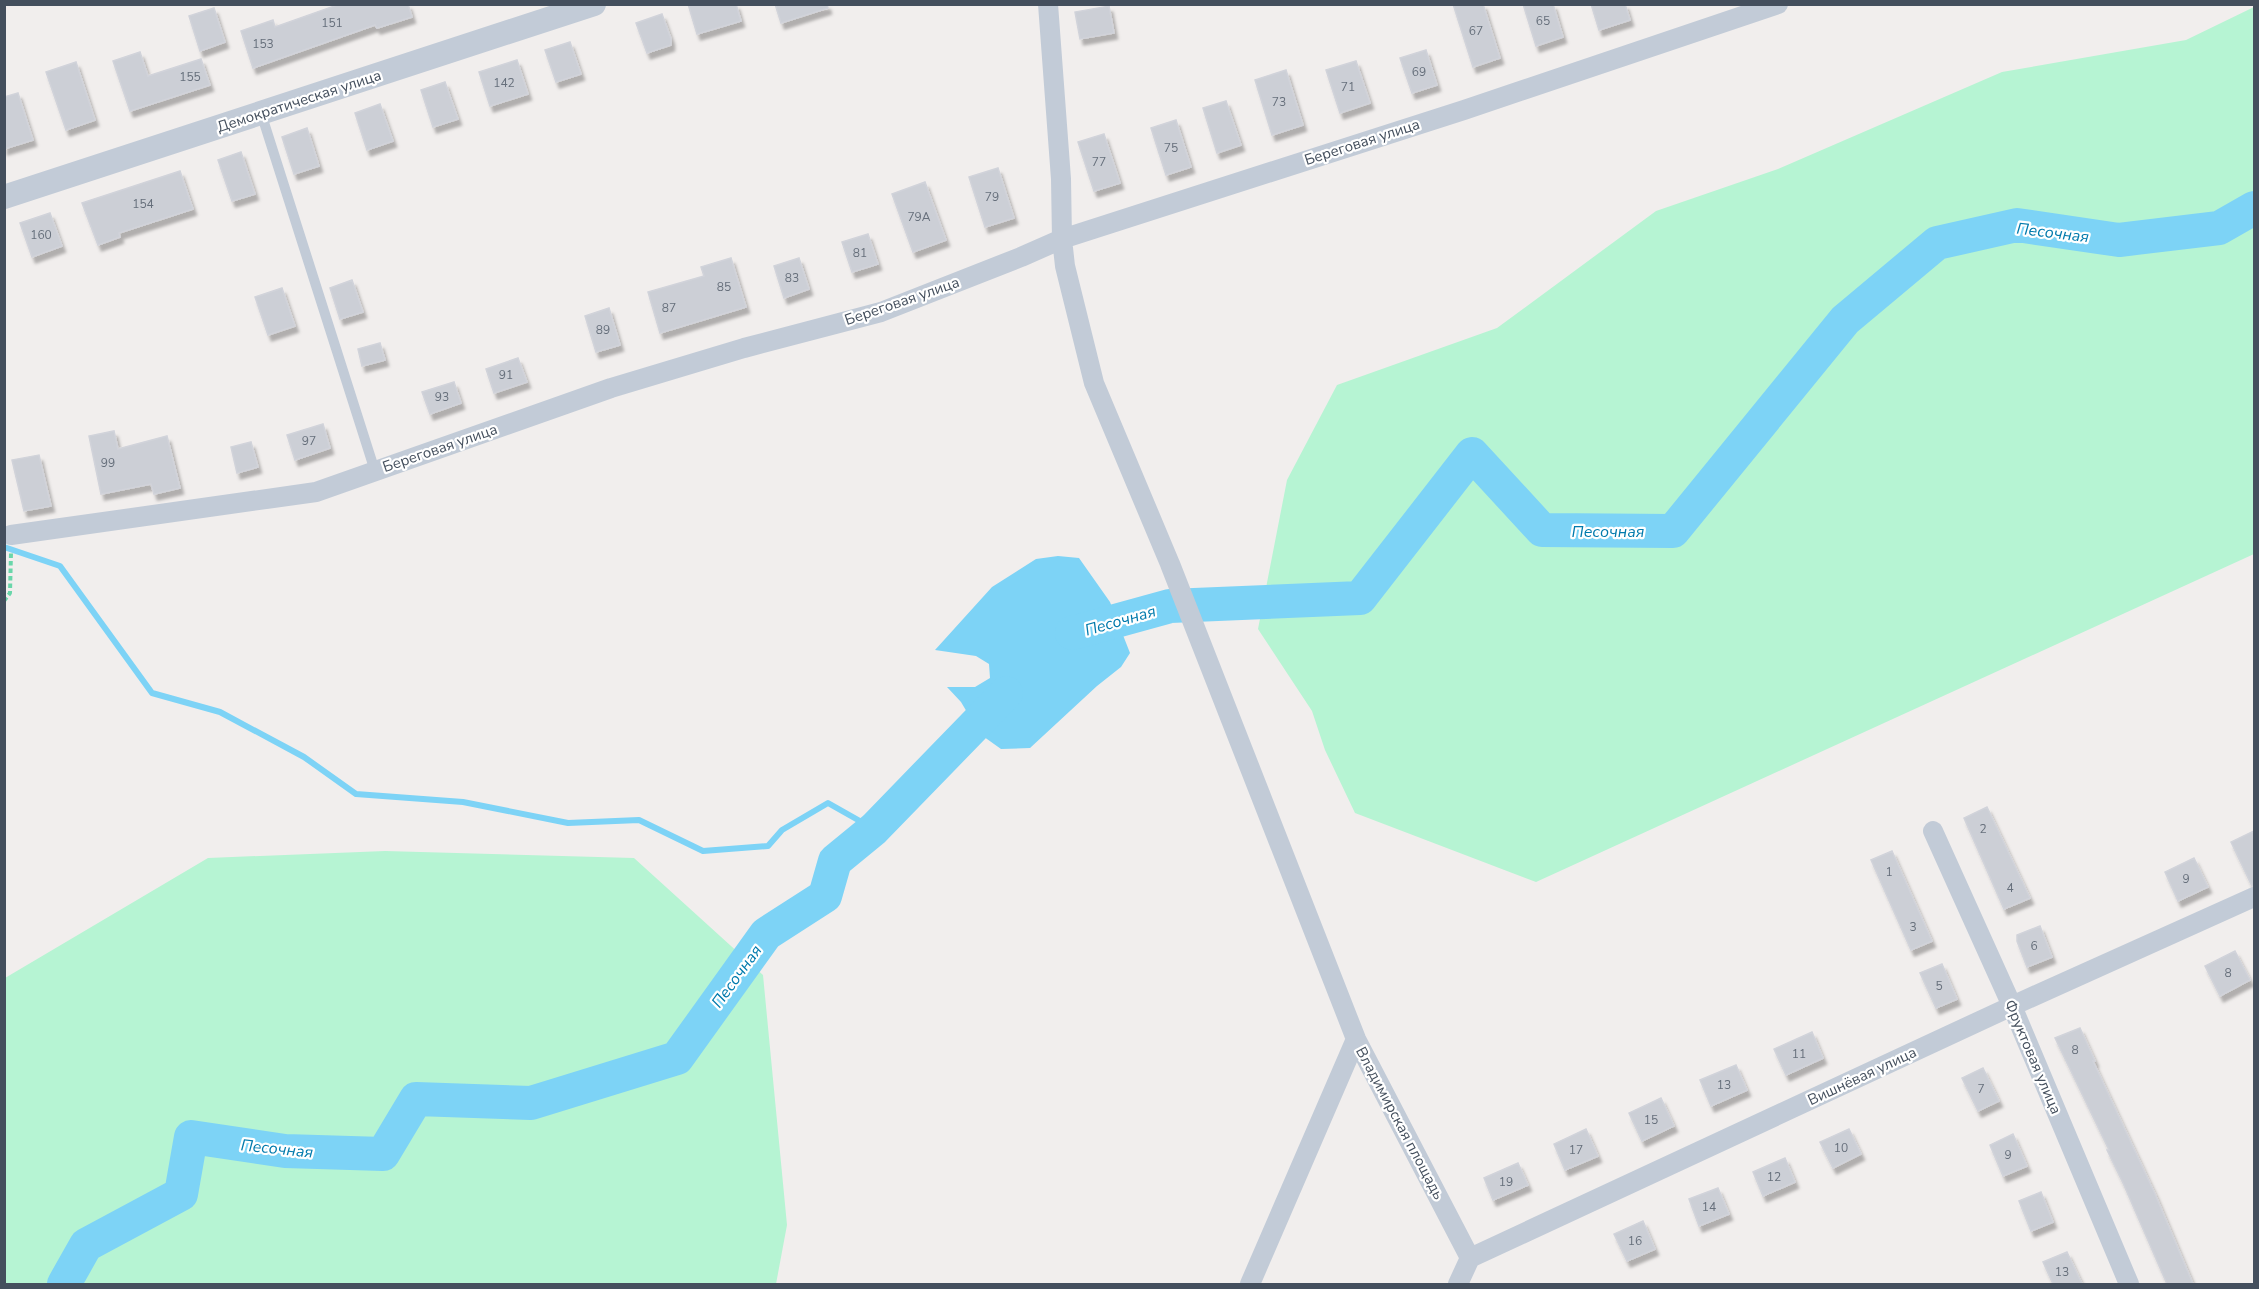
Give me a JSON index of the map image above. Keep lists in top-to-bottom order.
{
  "streets": {
    "street": [
      "Демократическая улица",
      "Береговая улица",
      "Фруктовая улица",
      "Вишнёвая улица",
      "Владимирская площадь"
    ]
  },
  "crossings": [
    ["Фруктовая улица", "Вишнёвая улица"],
    ["Вишнёвая улица", "Владимирская площадь"]
  ],
  "water": ["Песочная"],
  "house_numbers": [
    "65",
    "151",
    "67",
    "153",
    "69",
    "155",
    "142",
    "71",
    "73",
    "75",
    "77",
    "79",
    "154",
    "79А",
    "160",
    "81",
    "83",
    "85",
    "87",
    "89",
    "91",
    "93",
    "97",
    "99",
    "2",
    "1",
    "9",
    "4",
    "3",
    "6",
    "8",
    "5",
    "8",
    "11",
    "13",
    "7",
    "15",
    "10",
    "17",
    "9",
    "12",
    "19",
    "14",
    "16",
    "13"
  ]
}
